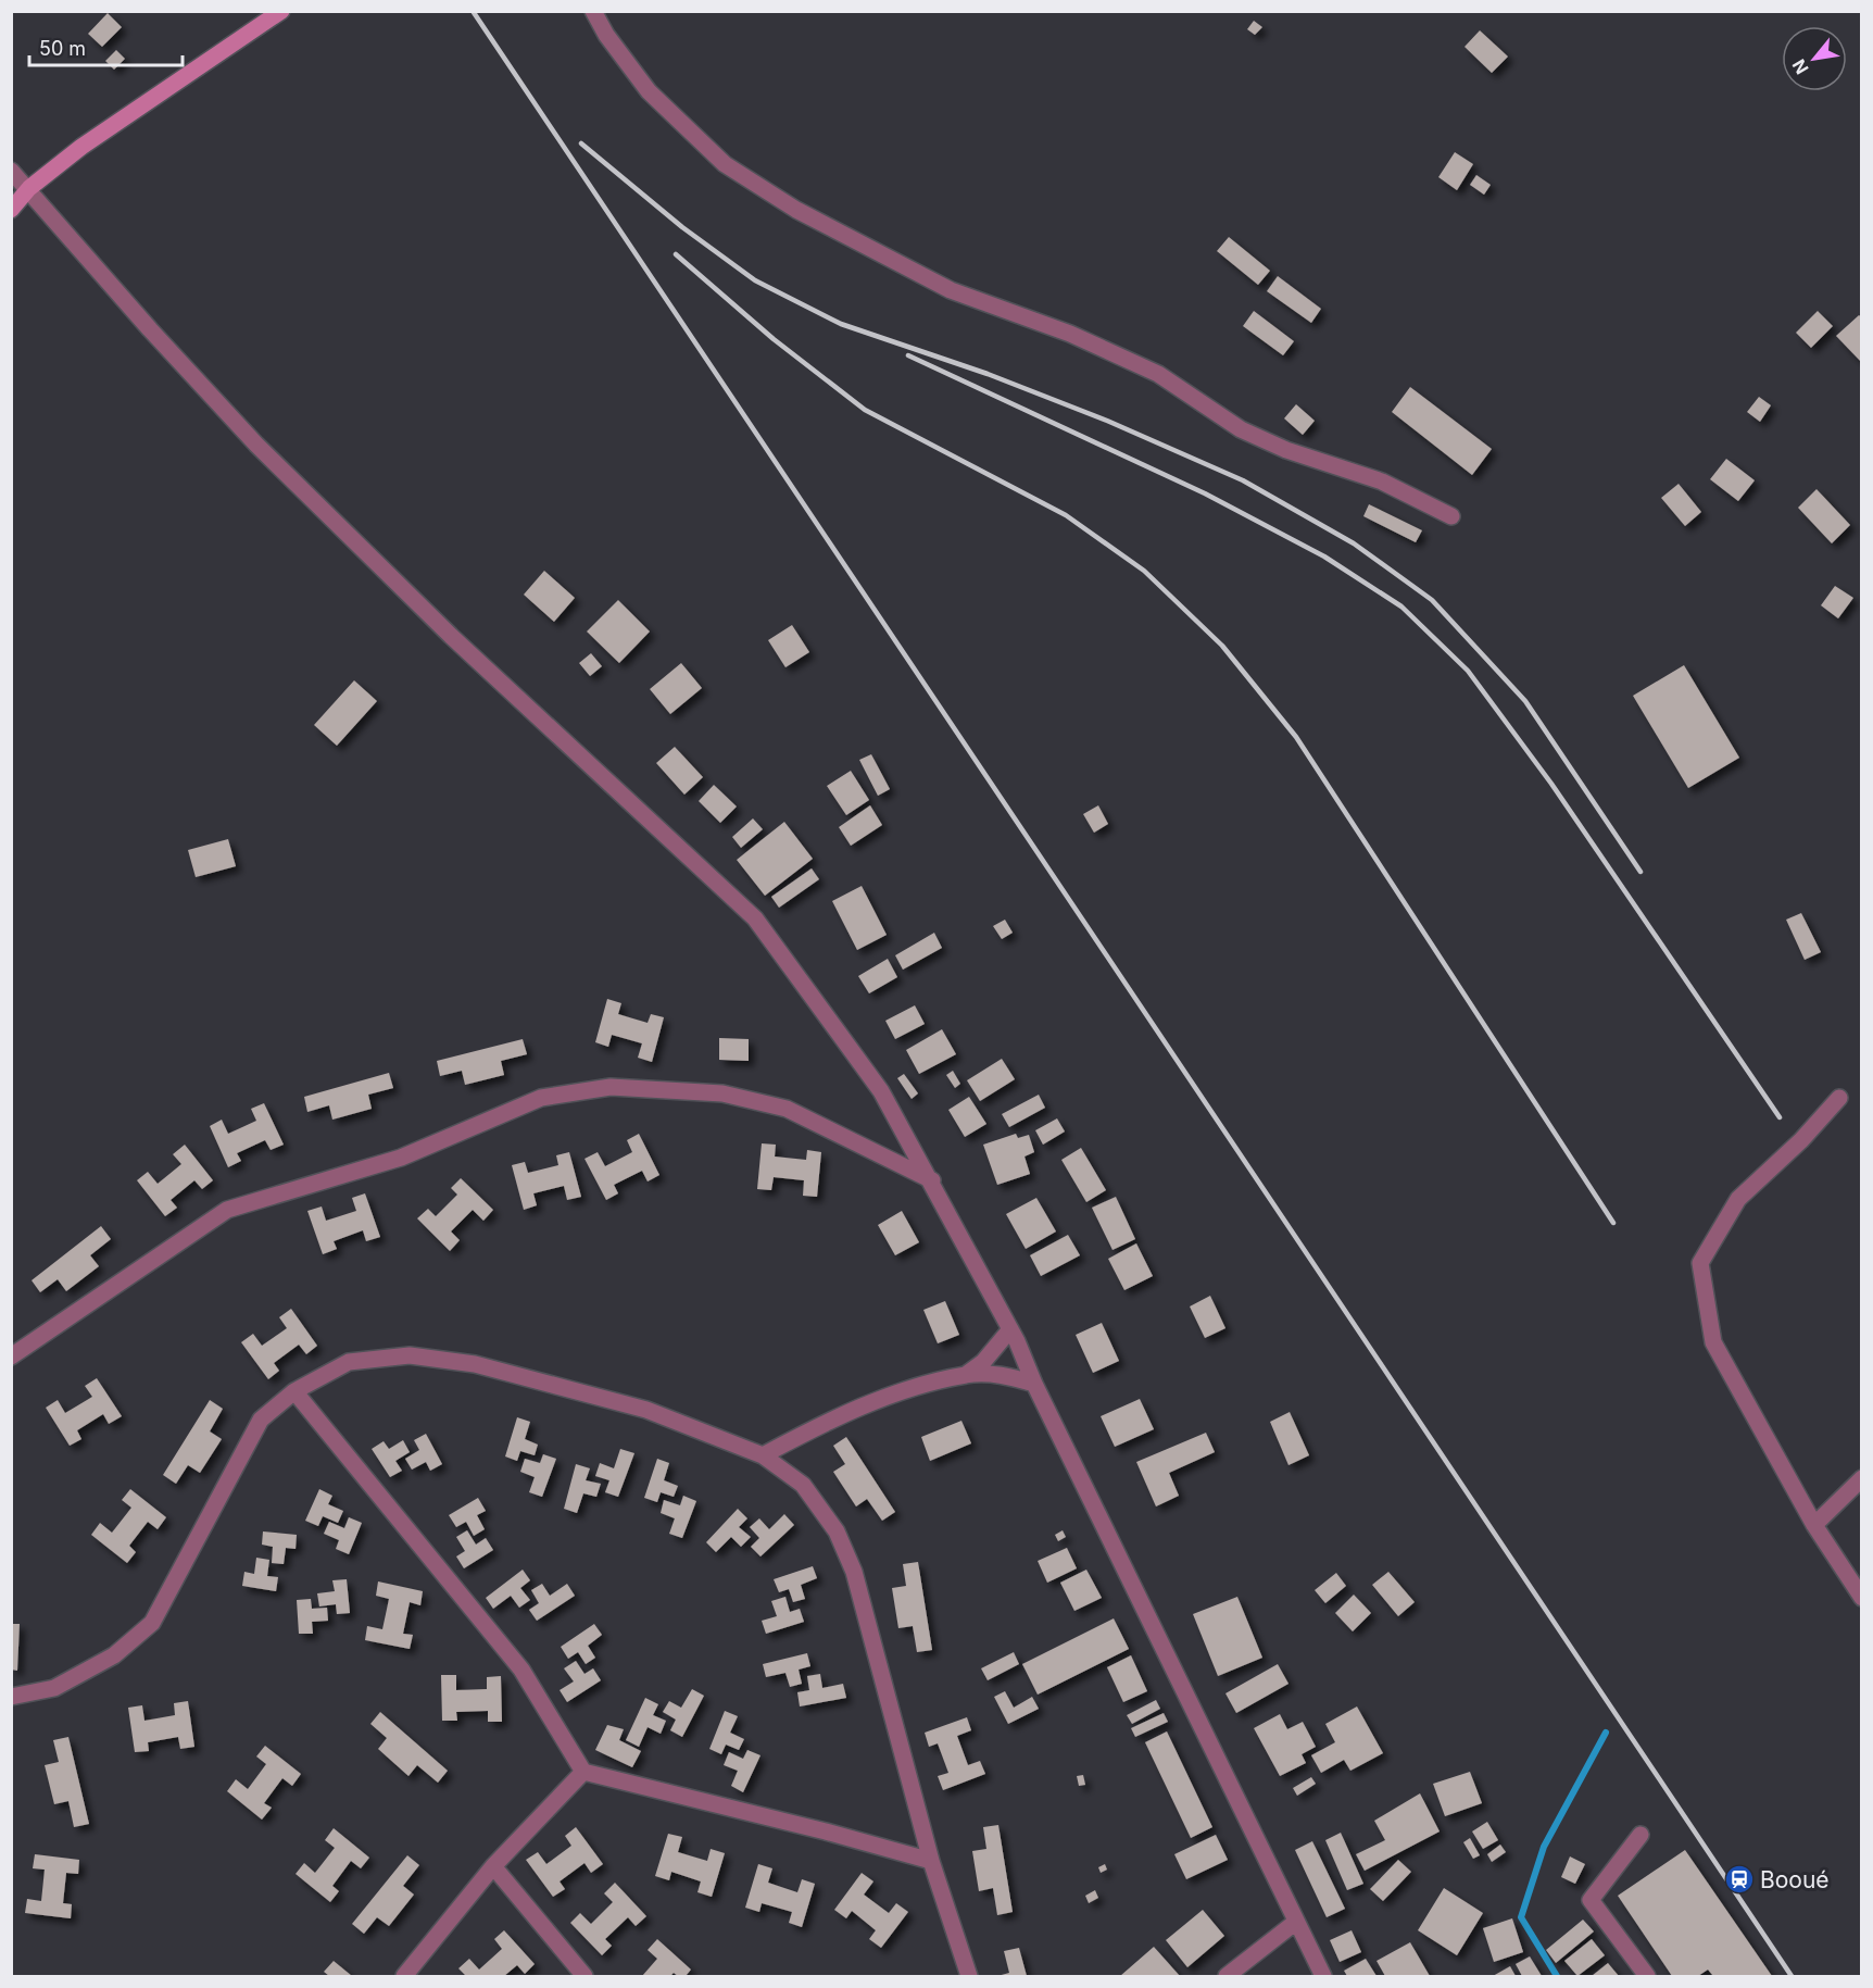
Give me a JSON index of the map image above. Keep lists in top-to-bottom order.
{
  "places": {
    "station": ["Booué"]
  },
  "scale_bar": "50 m",
  "north": "bottom left"
}
